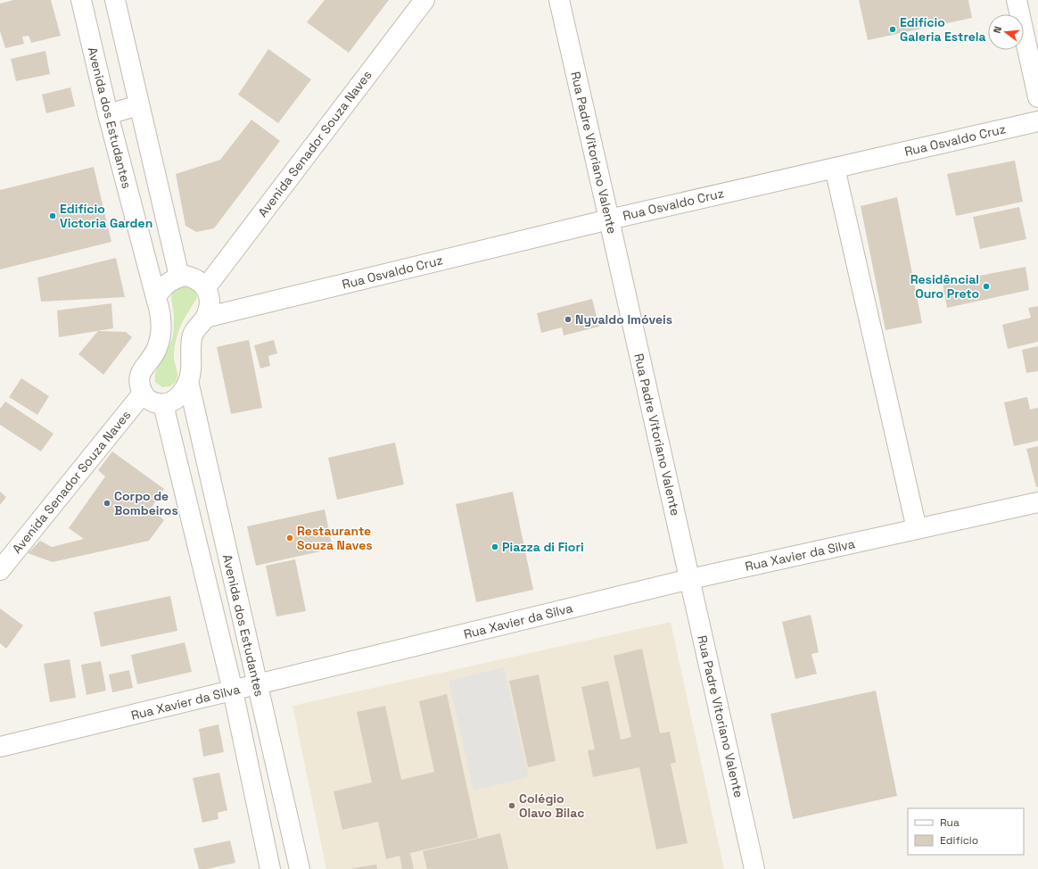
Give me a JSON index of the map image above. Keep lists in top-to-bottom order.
{
  "streets": {
    "street": [
      "Avenida dos Estudantes",
      "Rua Osvaldo Cruz",
      "Avenida Senador Souza Naves",
      "Rua Padre Vitoriano Valente",
      "Rua Xavier da Silva"
    ]
  },
  "crossings": [
    ["Avenida dos Estudantes", "Avenida Senador Souza Naves"],
    ["Avenida dos Estudantes", "Rua Xavier da Silva"],
    ["Rua Osvaldo Cruz", "Rua Padre Vitoriano Valente"],
    ["Rua Padre Vitoriano Valente", "Rua Xavier da Silva"]
  ],
  "places": [
    "Edifício Galeria Estrela",
    "Edifício Victoria Garden",
    "Residêncial Ouro Preto",
    "Nyvaldo Imóveis",
    "Corpo de Bombeiros",
    "Restaurante Souza Naves",
    "Piazza di Fiori",
    "Colégio Olavo Bilac"
  ],
  "legend": ["Rua", "Edifício"],
  "north": "left"
}
